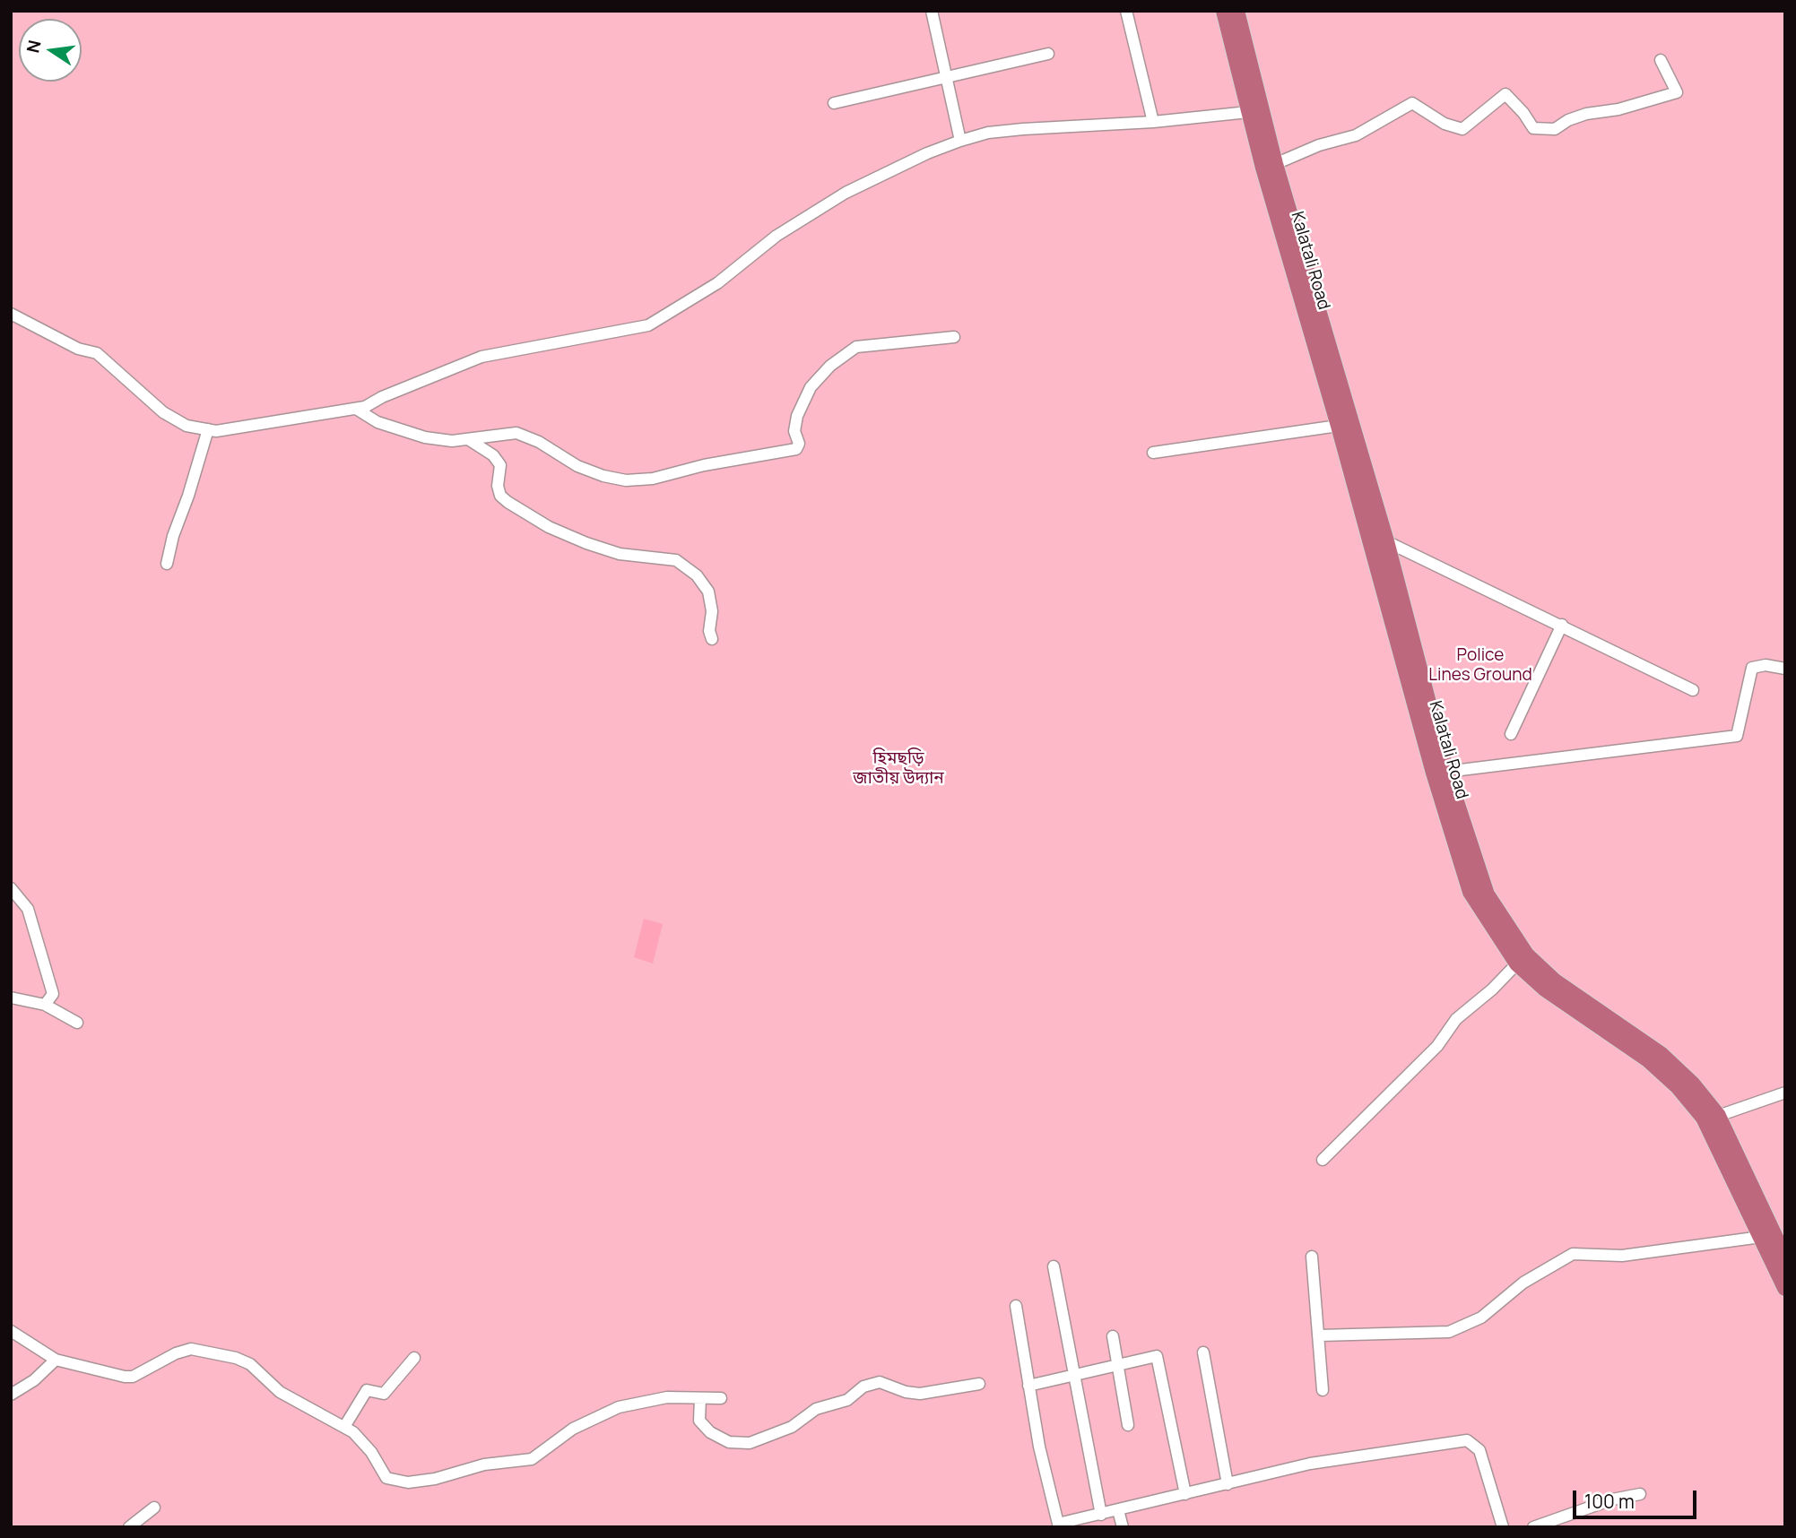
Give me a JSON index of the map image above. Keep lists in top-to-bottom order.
{
  "streets": {
    "highway": ["Kalatali Road"]
  },
  "parks": ["Police Lines Ground", "হিমছড়ি জাতীয় উদ্যান"],
  "scale_bar": "100 m",
  "north": "left"
}
